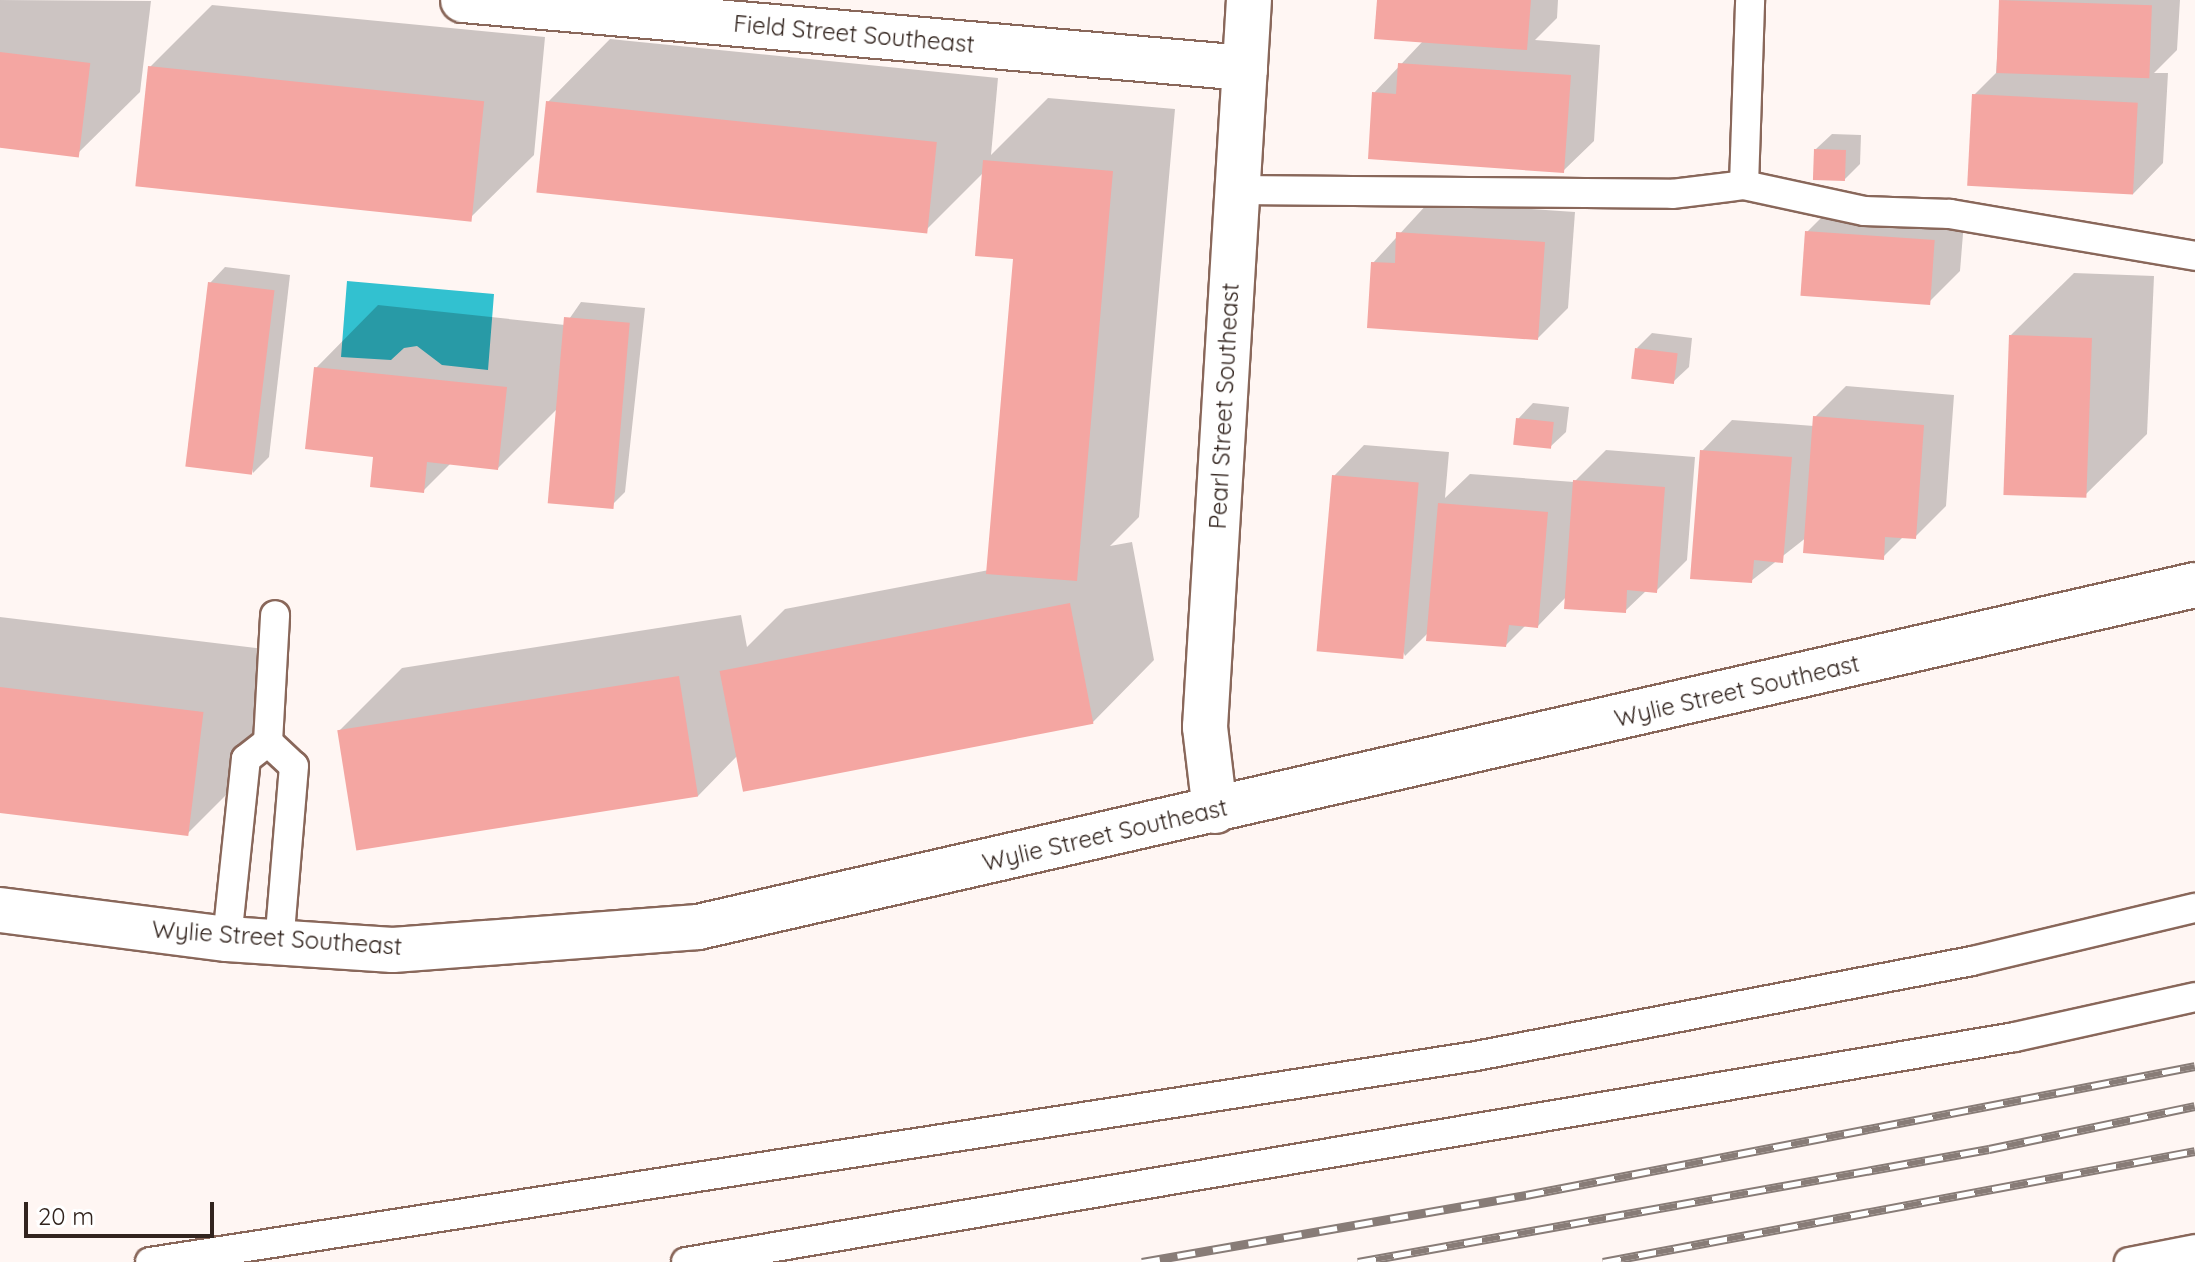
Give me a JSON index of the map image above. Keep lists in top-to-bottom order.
{
  "streets": {
    "street": ["Field Street Southeast", "Pearl Street Southeast", "Wylie Street Southeast"]
  },
  "crossings": [
    ["Field Street Southeast", "Pearl Street Southeast"],
    ["Pearl Street Southeast", "Wylie Street Southeast"]
  ],
  "scale_bar": "20 m"
}
